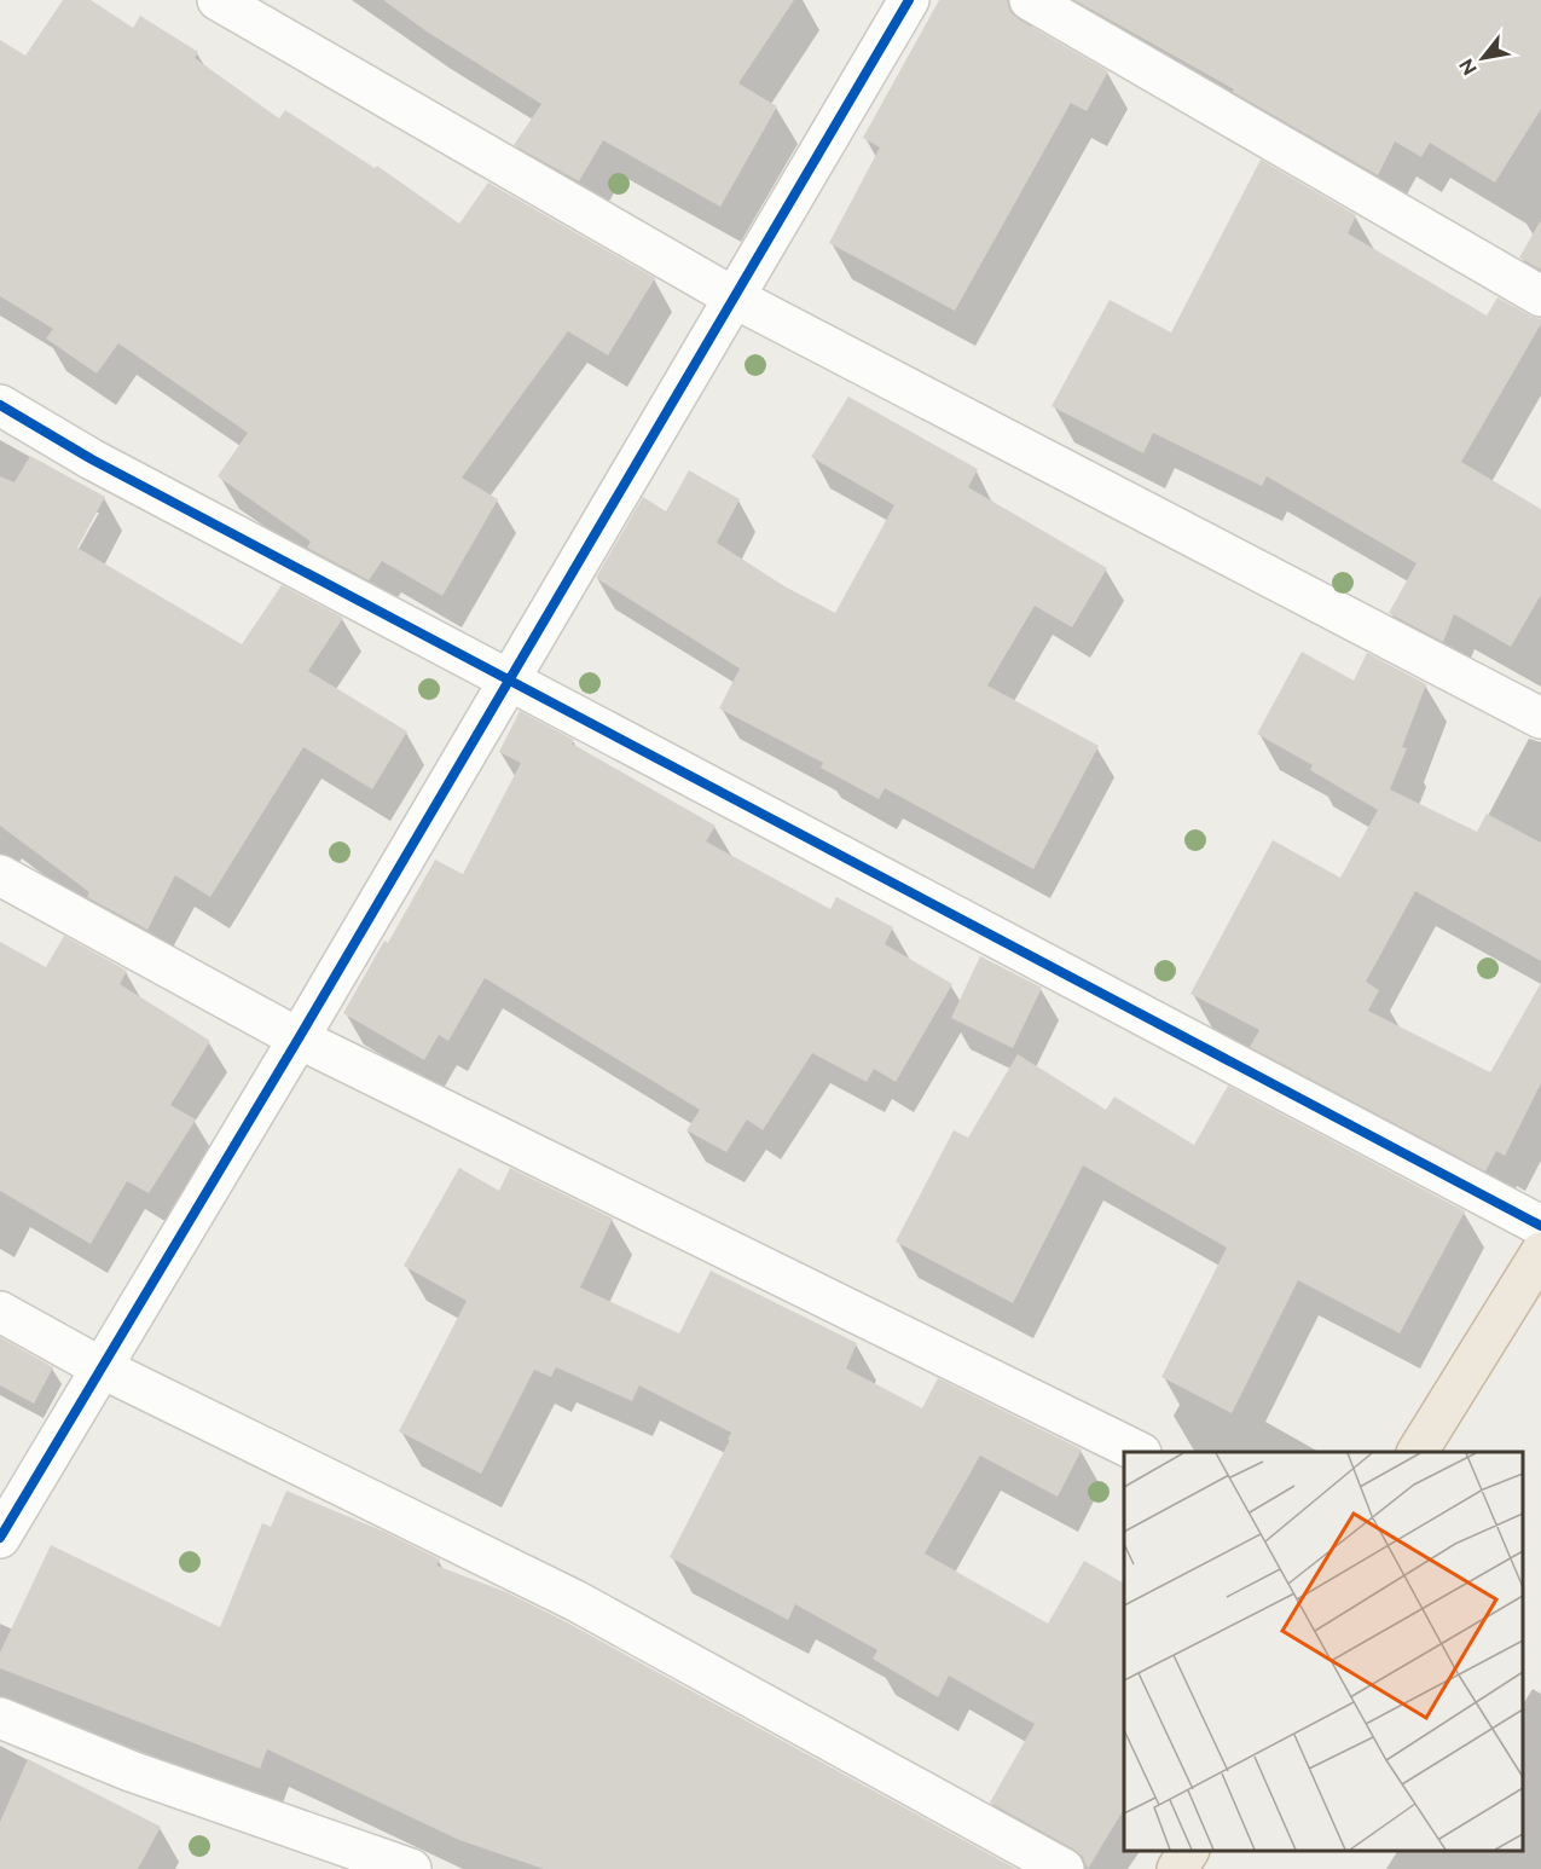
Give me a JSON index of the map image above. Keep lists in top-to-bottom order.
{
  "north": "bottom left"
}
